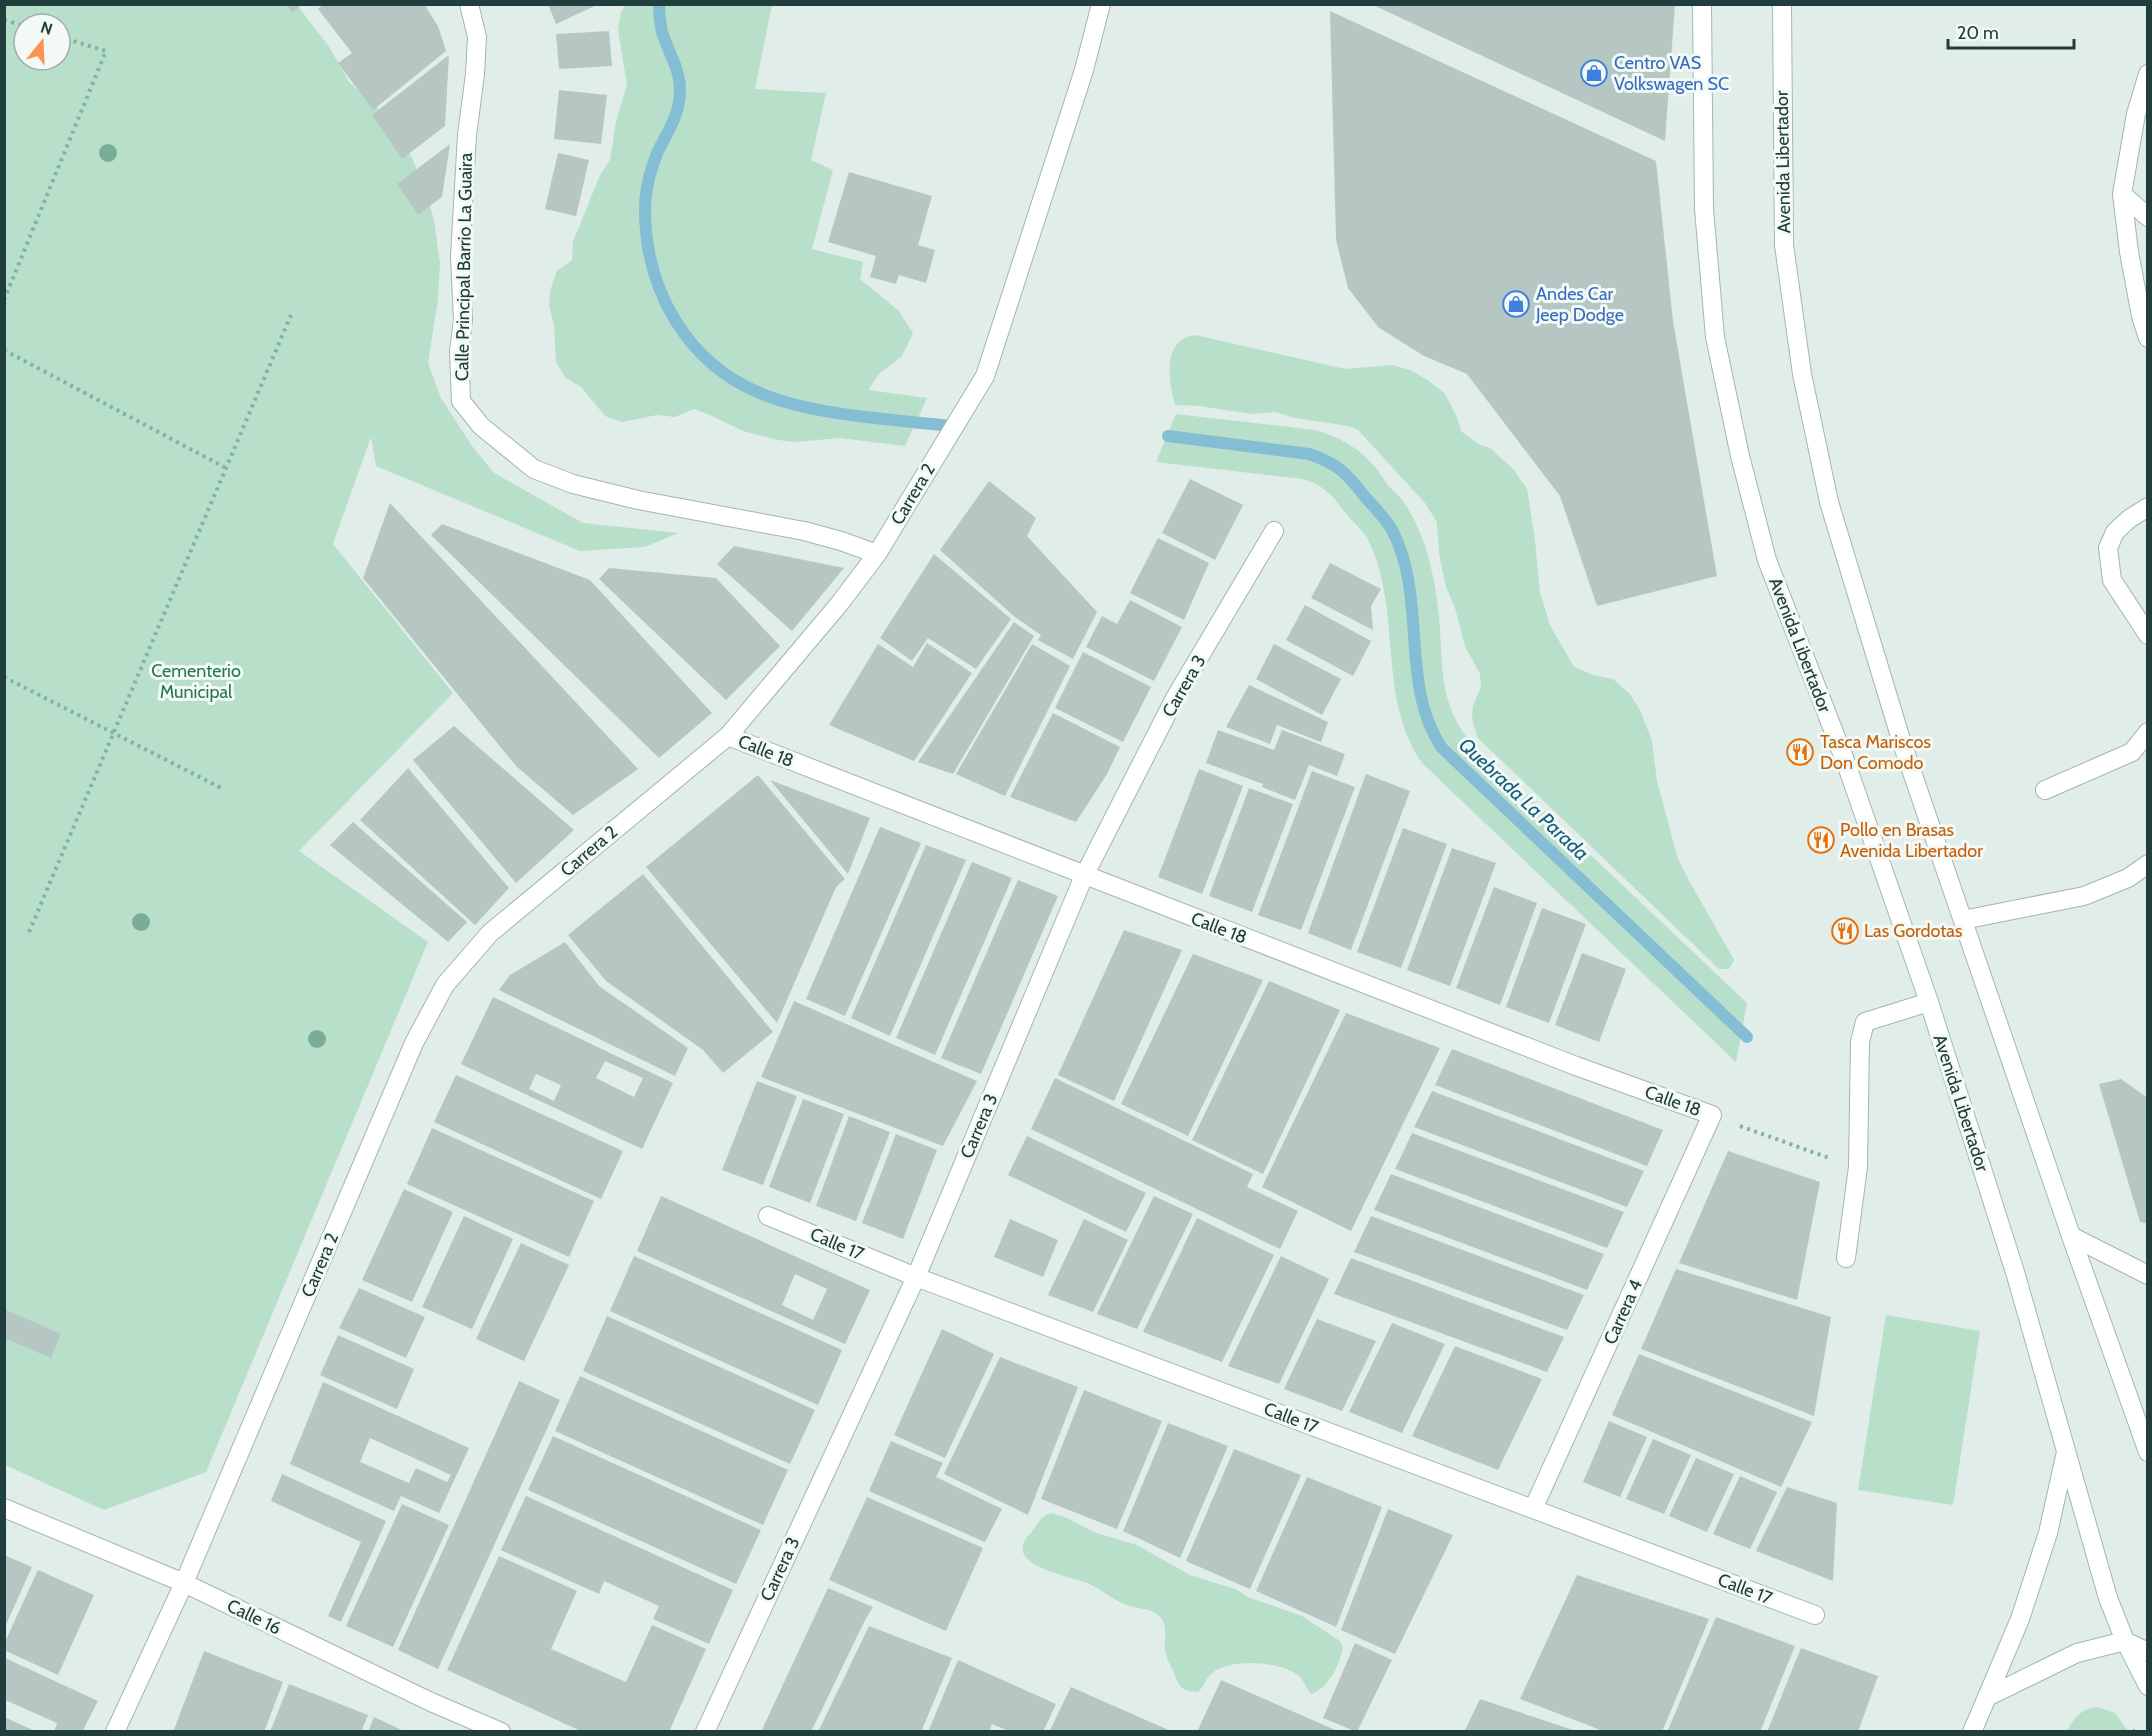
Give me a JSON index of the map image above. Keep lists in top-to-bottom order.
{
  "streets": {
    "street": [
      "Avenida Libertador",
      "Calle Principal Barrio La Guaira",
      "Carrera 2",
      "Carrera 3",
      "Calle 18",
      "Calle 17",
      "Carrera 4",
      "Calle 16"
    ]
  },
  "crossings": [
    ["Calle Principal Barrio La Guaira", "Carrera 2"],
    ["Carrera 2", "Calle 18"],
    ["Carrera 2", "Calle 16"],
    ["Carrera 3", "Calle 18"],
    ["Carrera 3", "Calle 17"],
    ["Calle 18", "Carrera 4"],
    ["Calle 17", "Carrera 4"]
  ],
  "water": ["Quebrada La Parada"],
  "parks": ["Cementerio Municipal"],
  "places": {
    "shop": ["Centro VAS Volkswagen SC", "Andes Car Jeep Dodge"],
    "restaurant": ["Tasca Mariscos Don Comodo", "Pollo en Brasas Avenida Libertador", "Las Gordotas"]
  },
  "scale_bar": "20 m",
  "north": "top"
}
